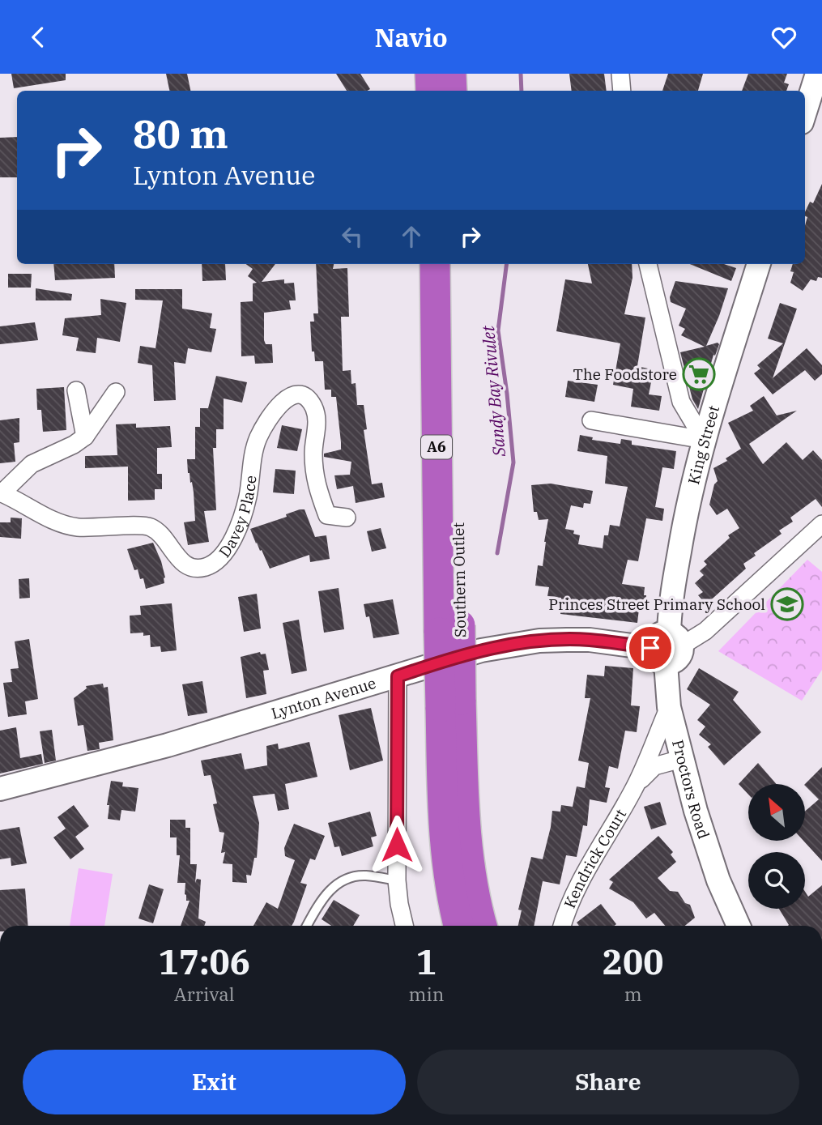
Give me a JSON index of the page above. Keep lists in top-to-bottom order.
{
  "streets": {
    "highway": ["A6", "Southern Outlet"],
    "street": [
      "King Street",
      "Davey Place",
      "Lynton Avenue",
      "Proctors Road",
      "Kendrick Court"
    ]
  },
  "crossings": [
    ["Lynton Avenue", "Proctors Road"],
    ["Proctors Road", "Kendrick Court"]
  ],
  "water": ["Sandy Bay Rivulet"],
  "places": {
    "supermarket": ["The Foodstore"],
    "school or university": ["Princes Street Primary School"]
  },
  "north": "top left",
  "page": {
    "header": "Navio",
    "turn": ["80 m", "Lynton Avenue"],
    "eta": [
      "17:06",
      "Arrival",
      "1",
      "min",
      "200",
      "m"
    ],
    "buttons": ["Exit", "Share"]
  }
}
